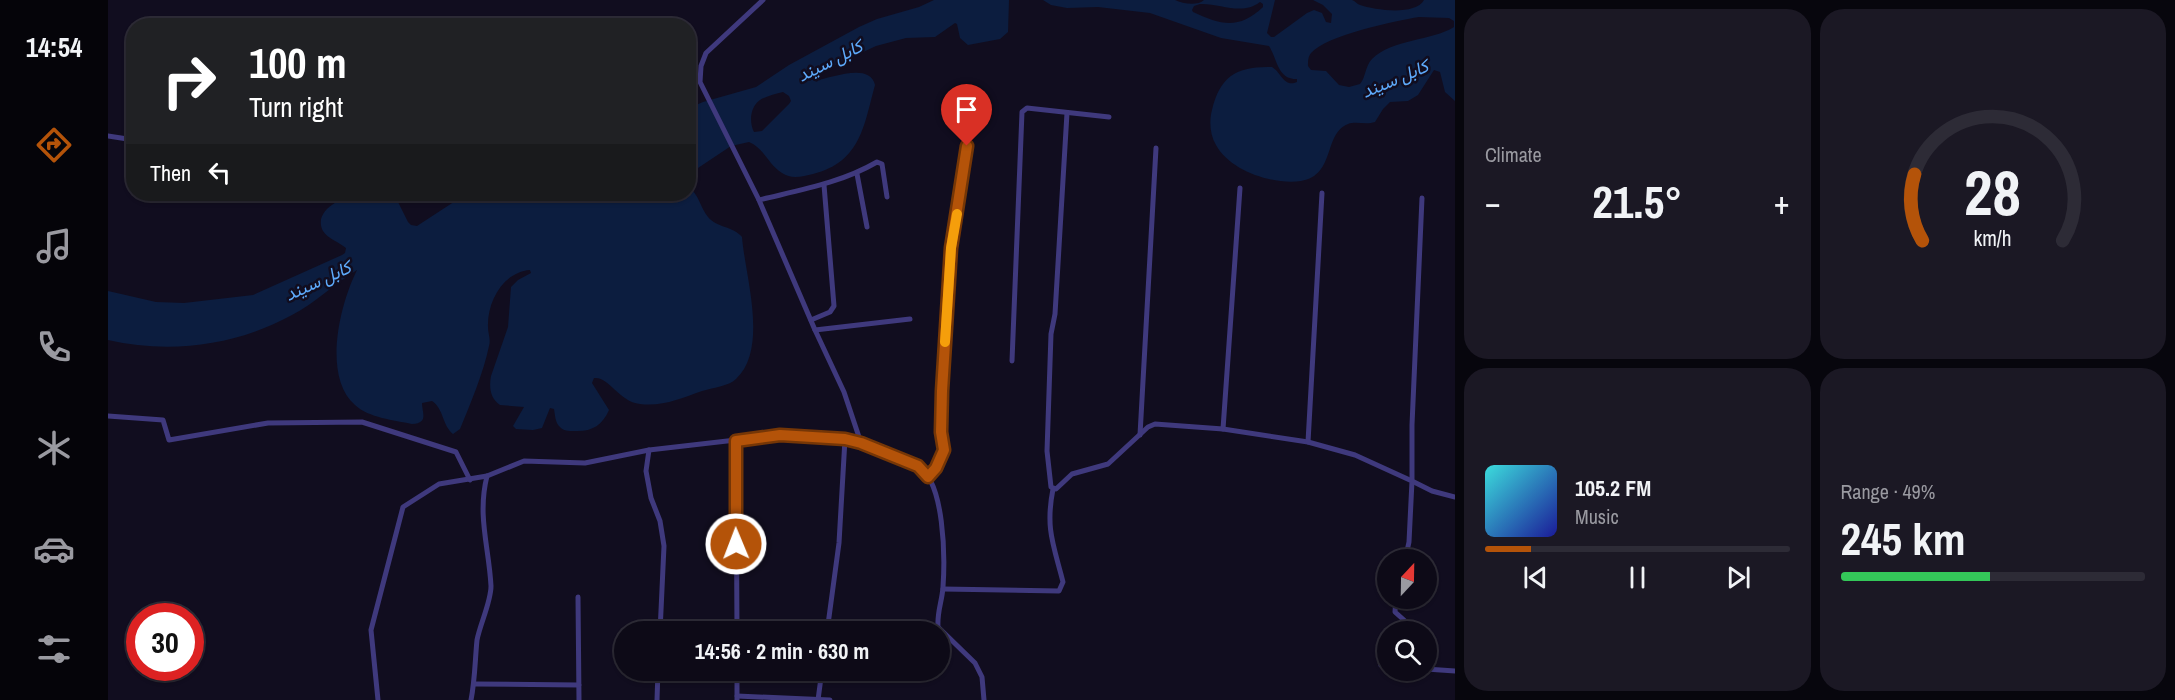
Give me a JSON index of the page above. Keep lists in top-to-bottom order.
{
  "water": ["کابل سيند"],
  "north": "top",
  "page": {
    "tabs": "14:54",
    "tile": [
      "Climate",
      ["Range · 49%", "245 km"]
    ],
    "turn": ["100 m", "Turn right"],
    "then": "Then",
    "heat": ["−", "21.5°", "+"],
    "song": ["105.2 FM", "Music"],
    "limit": "30",
    "trip": "14:56 · 2 min · 630 m",
    "gauge": ["28", "km/h"]
  }
}
